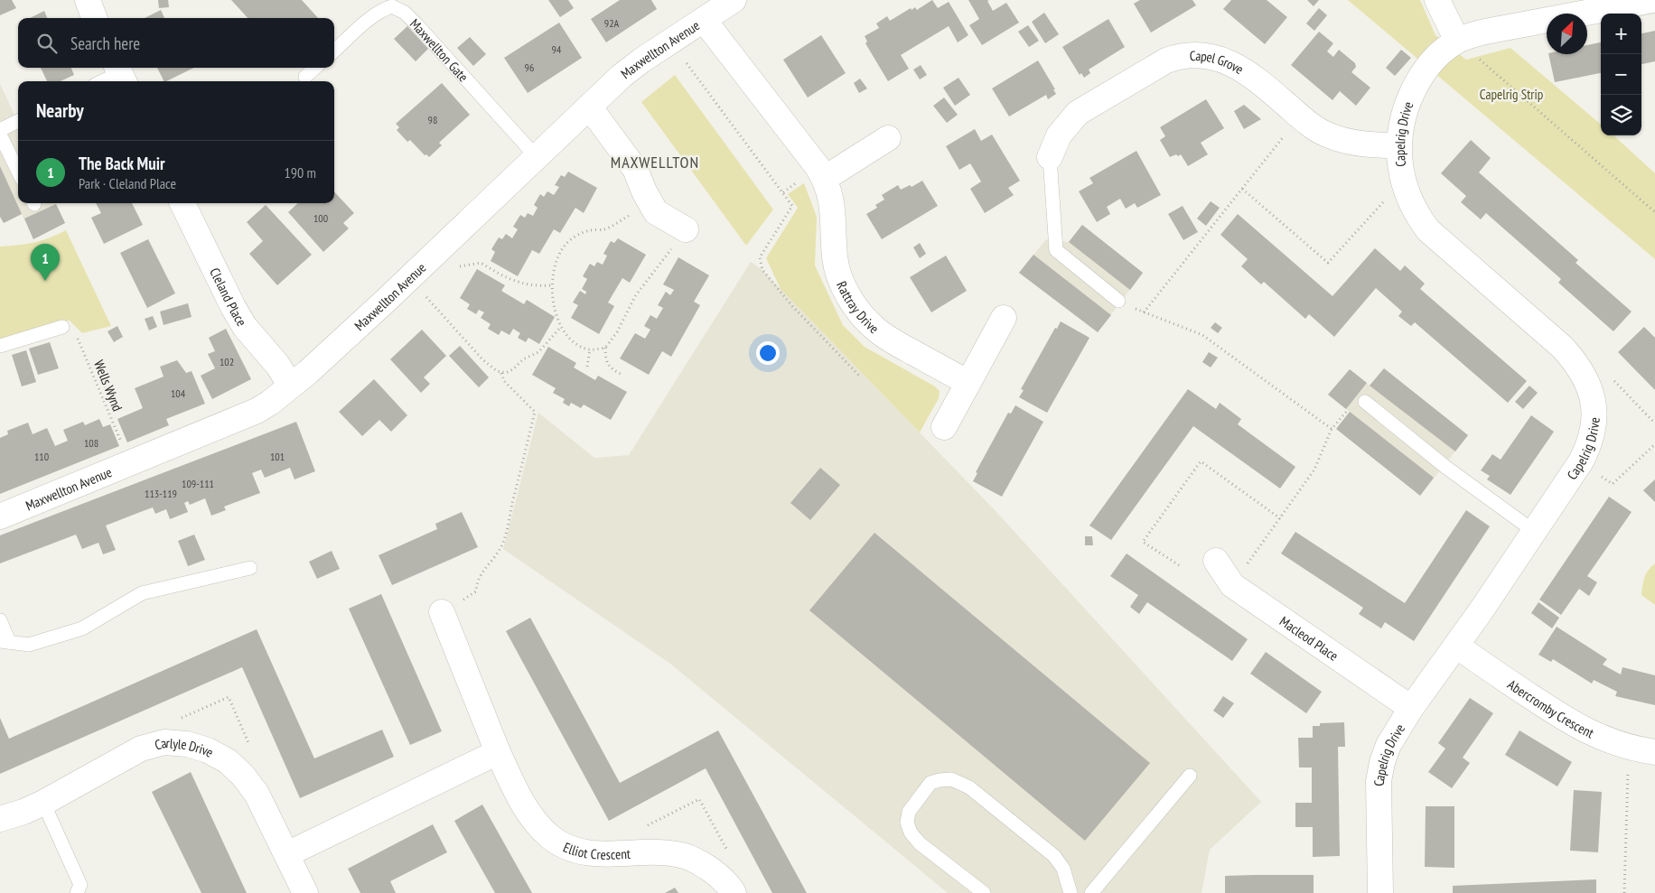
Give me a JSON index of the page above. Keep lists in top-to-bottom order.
{
  "streets": {
    "street": [
      "Maxwellton Avenue",
      "Capel Grove",
      "Capelrig Drive",
      "Cleland Place",
      "Rattray Drive",
      "Macleod Place",
      "Abercromby Crescent",
      "Carlyle Drive",
      "Elliot Crescent"
    ],
    "lane": ["Maxwellton Gate"],
    "path": ["Wells Wynd"]
  },
  "crossings": [
    ["Maxwellton Avenue", "Maxwellton Gate"],
    ["Maxwellton Avenue", "Cleland Place"],
    ["Maxwellton Avenue", "Rattray Drive"],
    ["Maxwellton Avenue", "Wells Wynd"],
    ["Capel Grove", "Capelrig Drive"],
    ["Capelrig Drive", "Macleod Place"],
    ["Capelrig Drive", "Abercromby Crescent"]
  ],
  "districts": ["MAXWELLTON"],
  "parks": ["Capelrig Strip"],
  "house_numbers": [
    "92A",
    "94",
    "96",
    "98",
    "100",
    "102",
    "104",
    "108",
    "110",
    "101",
    "109-111",
    "113-119"
  ],
  "north": "top right",
  "page": {
    "map_buttons": ["+", "−"],
    "search": "Search here",
    "heading": "Nearby",
    "list": [
      {
        "mark": "1",
        "name": "The Back Muir",
        "note": "Park · Cleland Place",
        "value": "190 m"
      }
    ],
    "pins": "1"
  }
}
